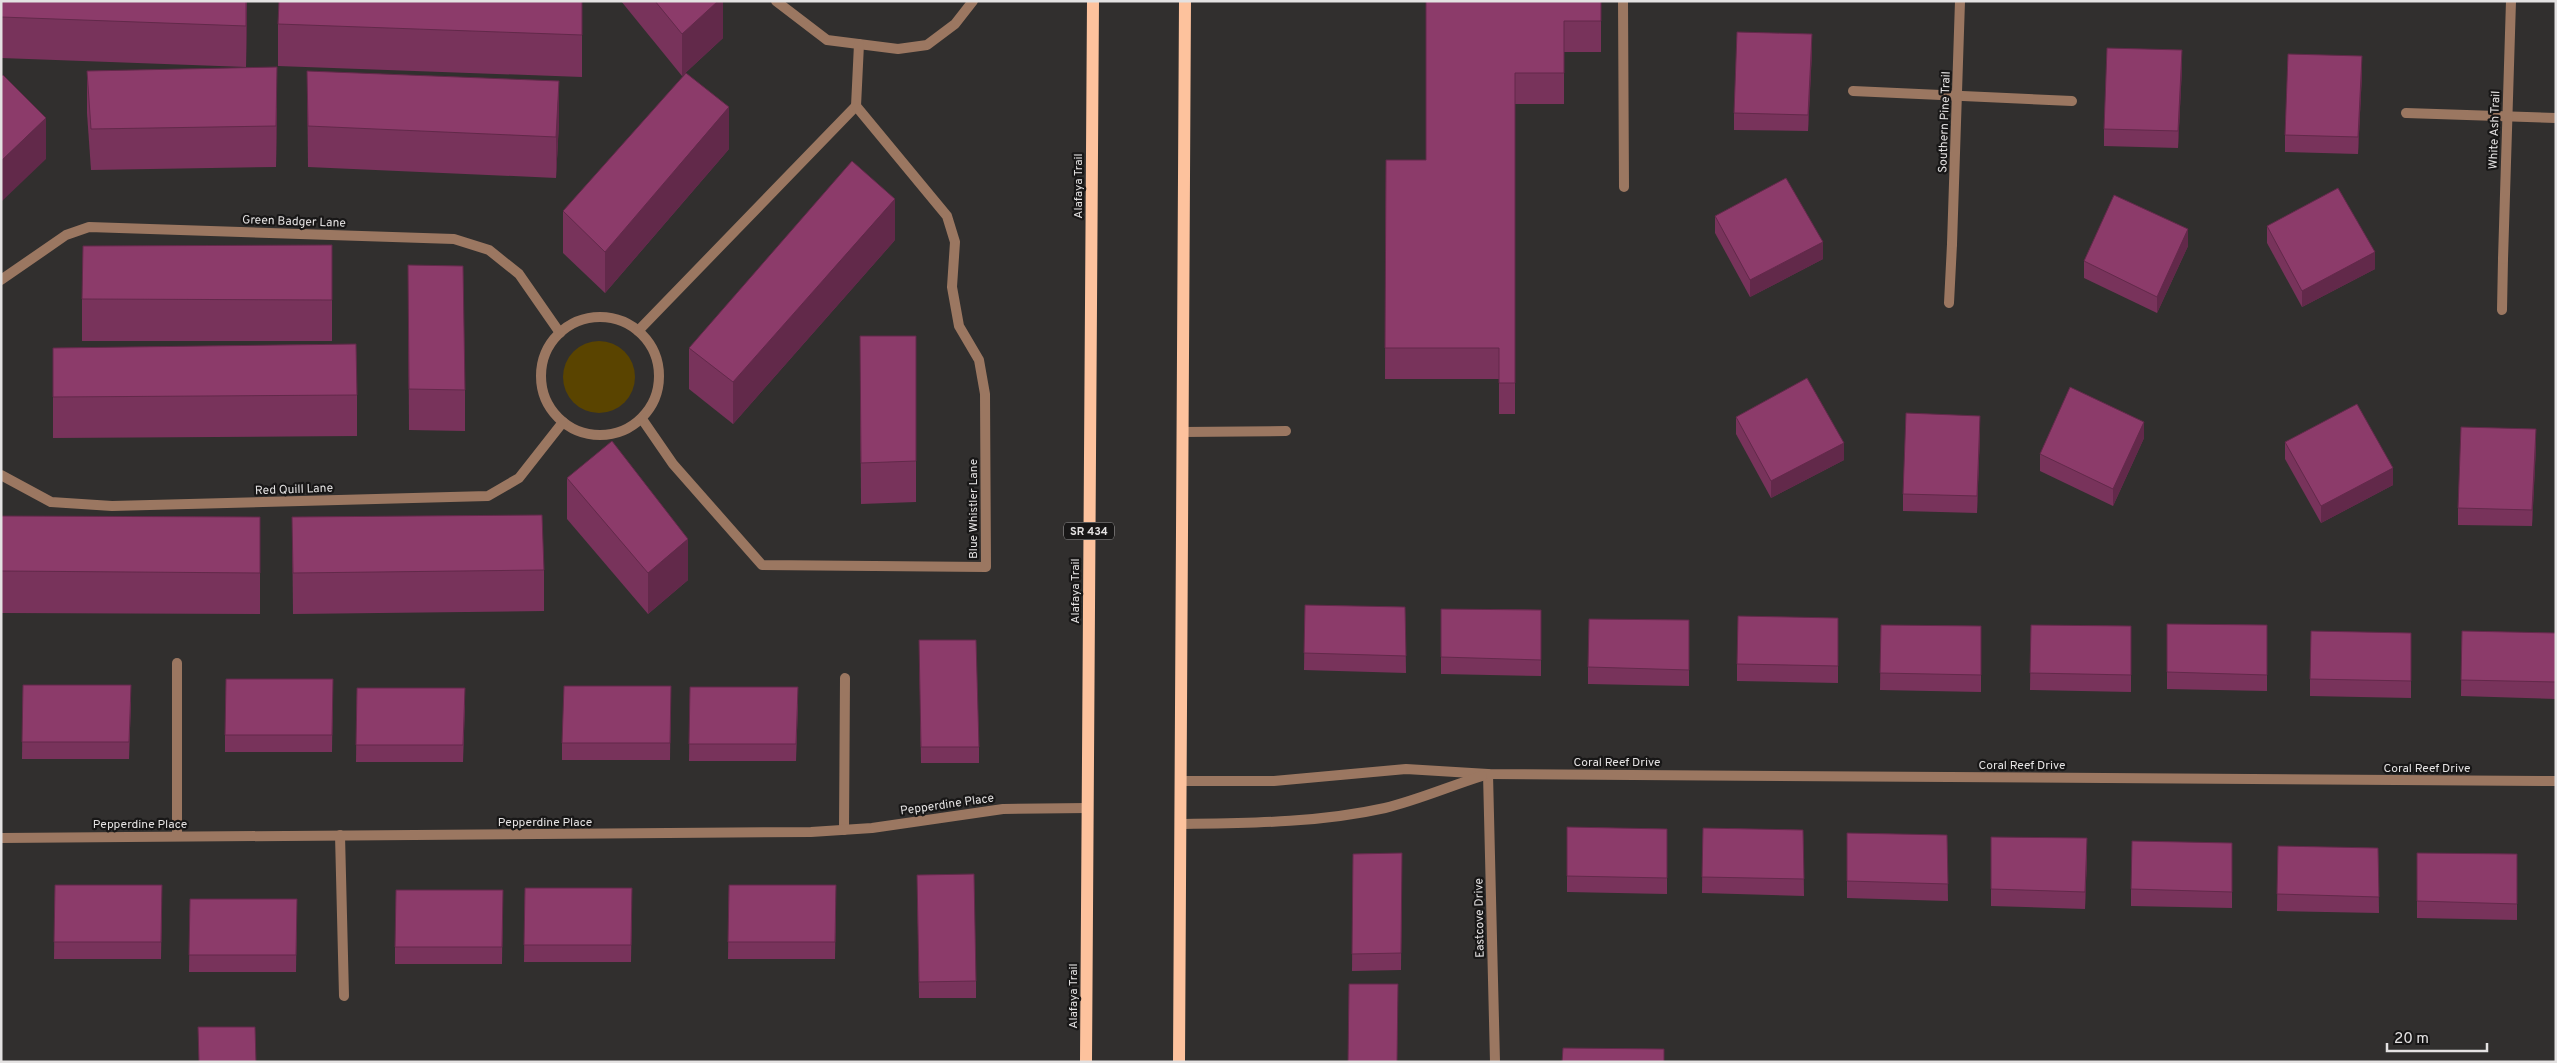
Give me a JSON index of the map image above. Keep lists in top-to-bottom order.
{
  "streets": {
    "main road": ["Alafaya Trail", "SR 434"],
    "street": [
      "Southern Pine Trail",
      "White Ash Trail",
      "Green Badger Lane",
      "Red Quill Lane",
      "Blue Whistler Lane",
      "Coral Reef Drive",
      "Pepperdine Place",
      "Eastcove Drive"
    ]
  },
  "crossings": [
    ["Alafaya Trail", "Pepperdine Place"],
    ["Green Badger Lane", "Red Quill Lane"],
    ["Green Badger Lane", "Blue Whistler Lane"],
    ["Red Quill Lane", "Blue Whistler Lane"],
    ["Coral Reef Drive", "Eastcove Drive"]
  ],
  "scale_bar": "20 m"
}
